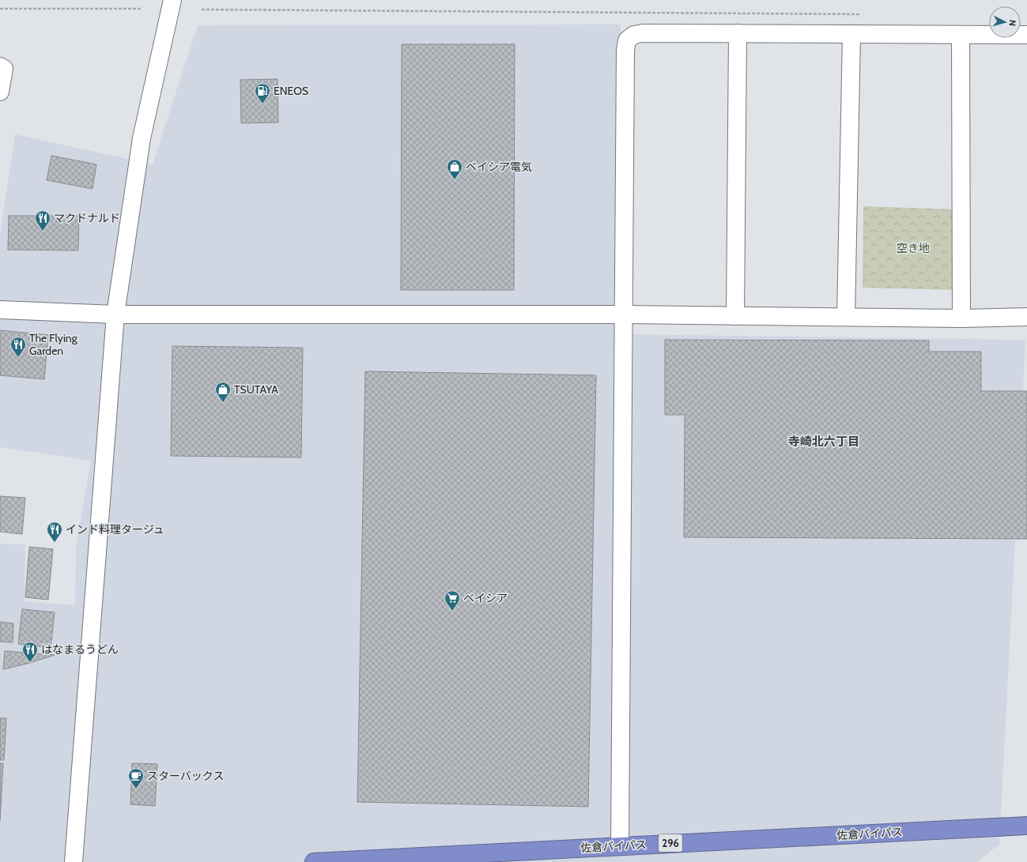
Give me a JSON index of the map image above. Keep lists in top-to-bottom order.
{
  "streets": {
    "highway": ["佐倉バイパス", "296"]
  },
  "districts": ["寺崎北六丁目"],
  "parks": ["空き地"],
  "places": {
    "fuel station": ["ENEOS"],
    "shop": ["ベイシア電気", "TSUTAYA"],
    "restaurant": [
      "マクドナルド",
      "The Flying Garden",
      "インド料理タージュ",
      "はなまるうどん"
    ],
    "supermarket": ["ベイシア"],
    "cafe": ["スターバックス"]
  },
  "north": "right"
}
